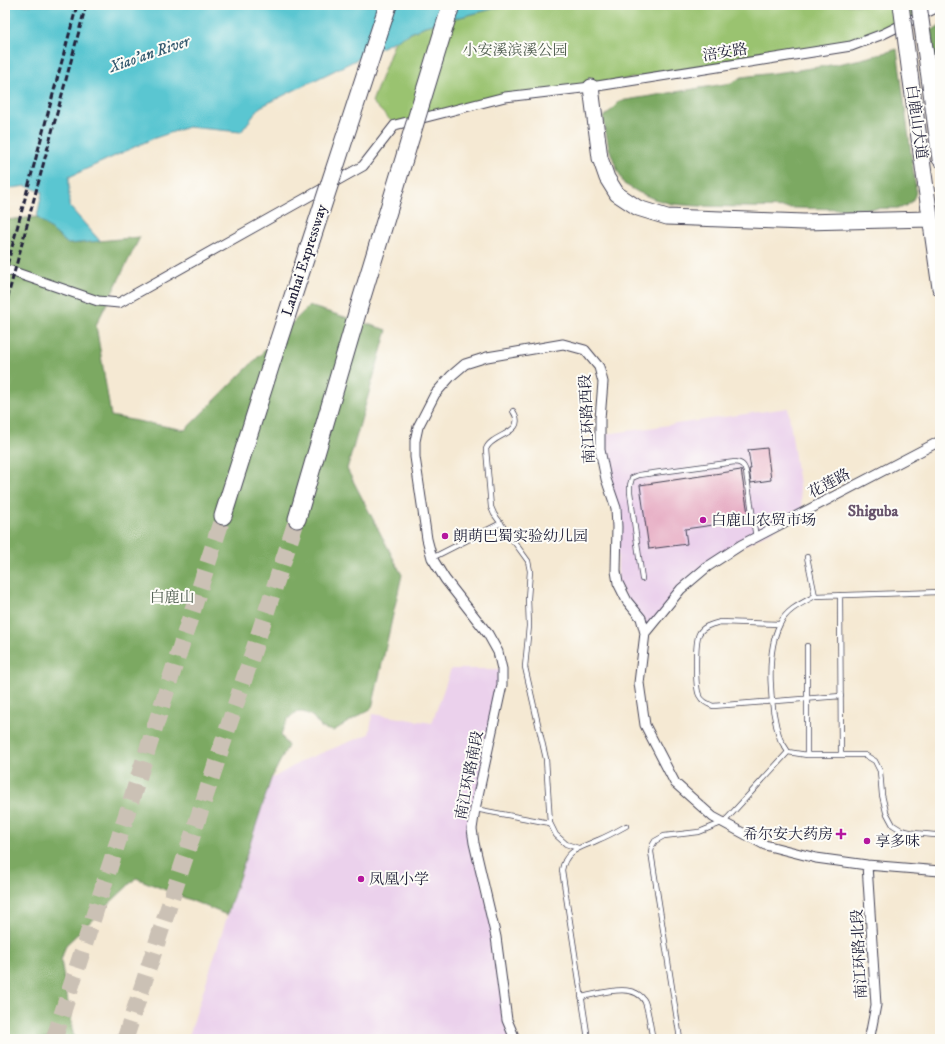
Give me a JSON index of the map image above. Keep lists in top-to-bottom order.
{
  "streets": {
    "highway": ["Lanhai Expressway"],
    "main road": ["白鹿山大道"],
    "street": [
      "涪安路",
      "南江环路西段",
      "花莲路",
      "南江环路南段",
      "南江环路北段"
    ]
  },
  "crossings": [
    ["南江环路西段", "花莲路"],
    ["南江环路西段", "南江环路南段"],
    ["南江环路西段", "南江环路北段"]
  ],
  "districts": ["Shiguba"],
  "water": ["Xiao'an River"],
  "parks": ["小安溪滨溪公园", "白鹿山"],
  "places": {
    "other": [
      "白鹿山农贸市场",
      "朗萌巴蜀实验幼儿园",
      "享多味",
      "凤凰小学"
    ],
    "health": ["希尔安大药房"]
  }
}
